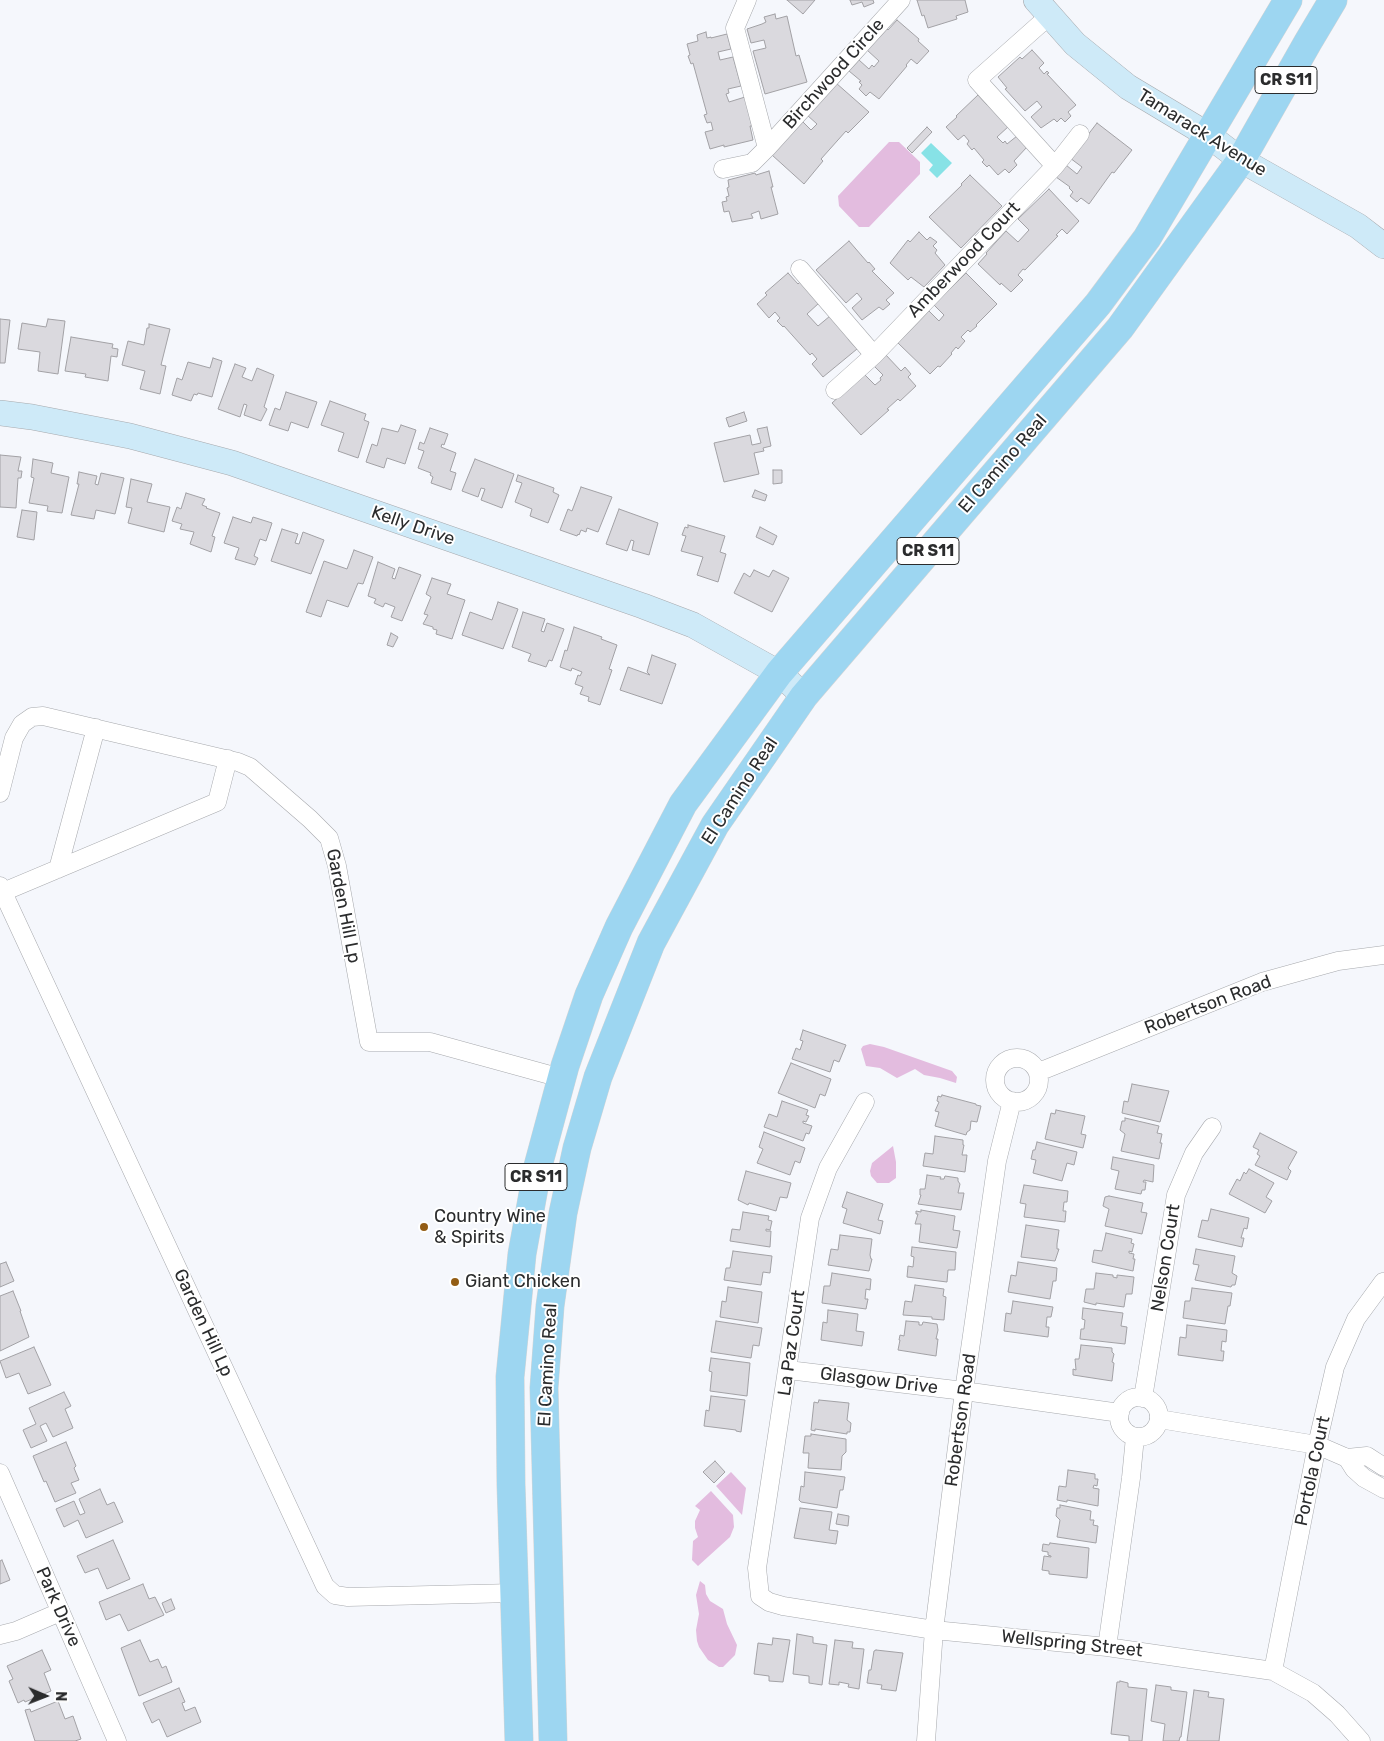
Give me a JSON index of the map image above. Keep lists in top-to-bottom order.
{
  "streets": {
    "main road": ["CR S11", "El Camino Real"],
    "street": [
      "Birchwood Circle",
      "Tamarack Avenue",
      "Amberwood Court",
      "Kelly Drive",
      "Garden Hill Lp",
      "Robertson Road",
      "Nelson Court",
      "La Paz Court",
      "Glasgow Drive",
      "Portola Court",
      "Park Drive",
      "Wellspring Street"
    ]
  },
  "crossings": [
    ["Tamarack Avenue", "El Camino Real"],
    ["El Camino Real", "Kelly Drive"],
    ["El Camino Real", "Garden Hill Lp"],
    ["Robertson Road", "Glasgow Drive"],
    ["Robertson Road", "Wellspring Street"],
    ["Nelson Court", "Glasgow Drive"],
    ["La Paz Court", "Glasgow Drive"],
    ["La Paz Court", "Wellspring Street"],
    ["Portola Court", "Wellspring Street"]
  ],
  "places": ["Country Wine & Spirits", "Giant Chicken"],
  "north": "right"
}
